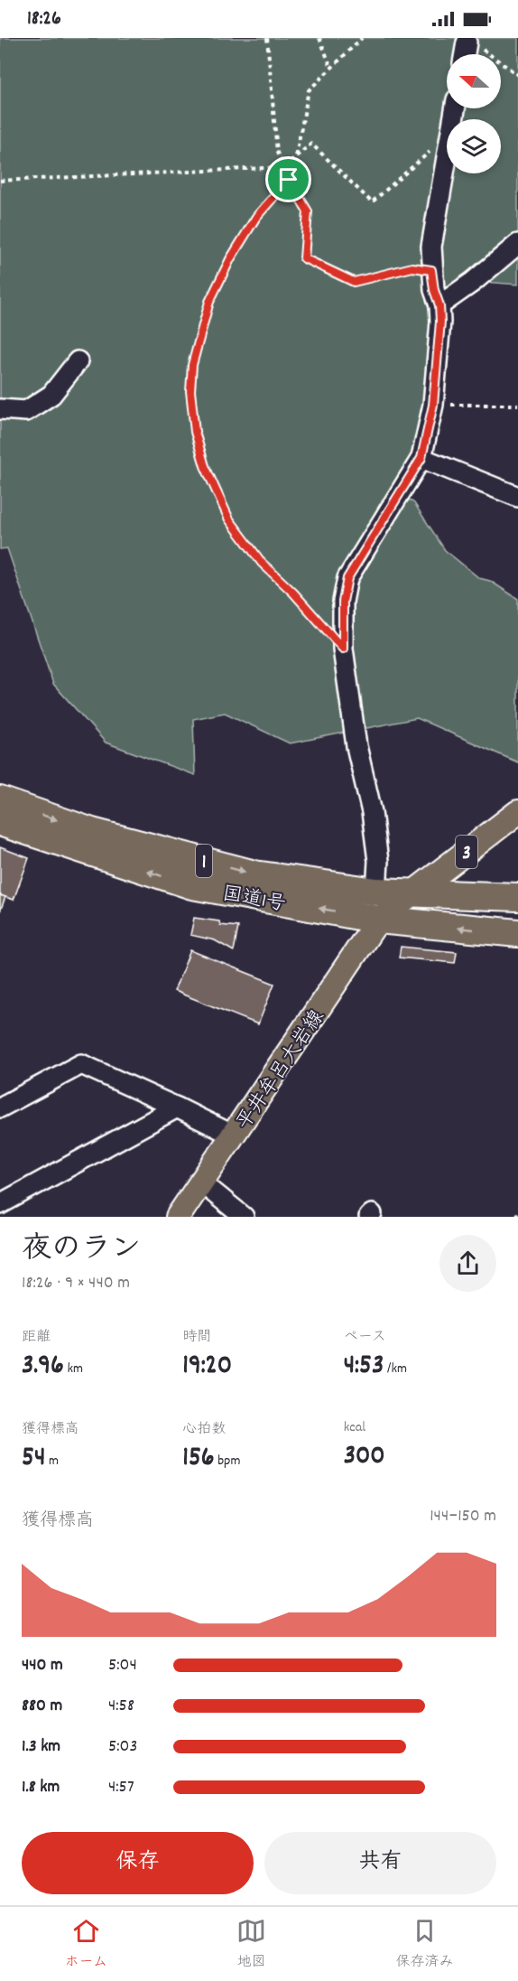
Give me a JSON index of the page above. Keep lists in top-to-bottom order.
{
  "streets": {
    "highway": ["1", "国道1号"],
    "main road": ["3", "平井牟呂大岩線"]
  },
  "crossings": [
    ["3", "国道1号"],
    ["3", "平井牟呂大岩線"],
    ["国道1号", "平井牟呂大岩線"]
  ],
  "north": "left",
  "page": {
    "status": "18:26",
    "heading": ["夜のラン", "18:26 · 9 × 440 m"],
    "stats": [
      ["距離", "3.96 km"],
      ["時間", "19:20"],
      ["ペース", "4:53 /km"],
      ["獲得標高", "54 m"],
      ["心拍数", "156 bpm"],
      ["kcal", "300"]
    ],
    "chart": ["獲得標高", "144–150 m"],
    "list": [
      {
        "name": "440 m",
        "note": "5:04"
      },
      {
        "name": "880 m",
        "note": "4:58"
      },
      {
        "name": "1.3 km",
        "note": "5:03"
      },
      {
        "name": "1.8 km",
        "note": "4:57"
      }
    ],
    "buttons": ["保存", "共有"],
    "tabs": ["ホーム", "地図", "保存済み"]
  }
}
